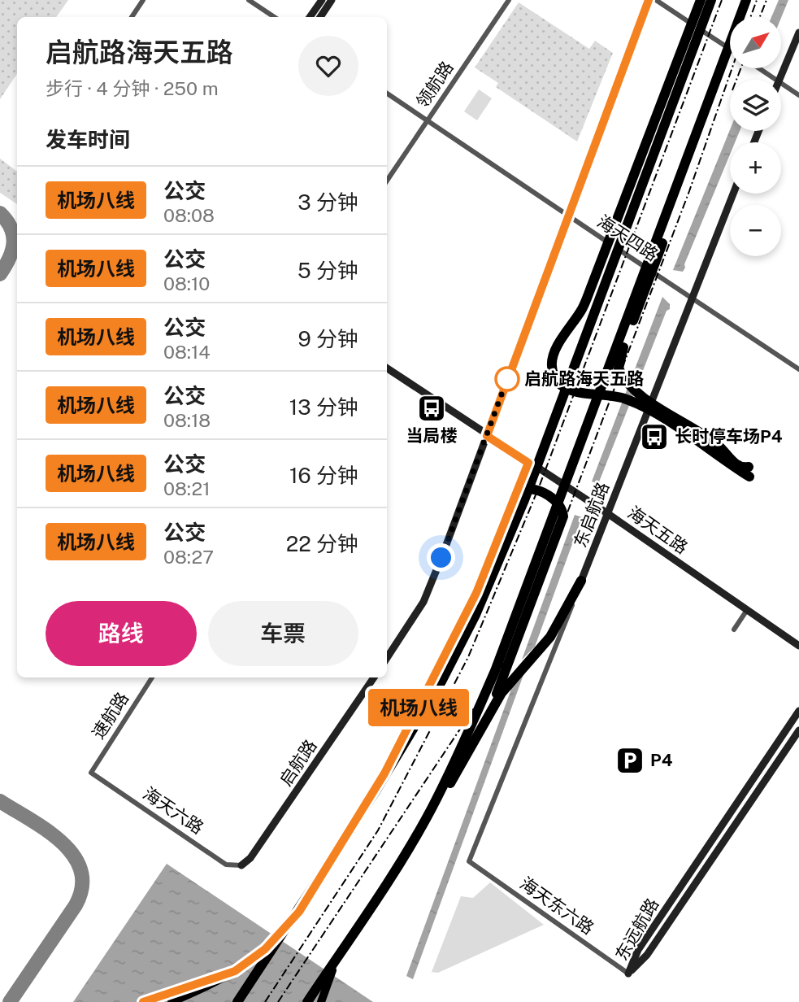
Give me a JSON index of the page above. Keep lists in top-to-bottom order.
{
  "streets": {
    "street": [
      "领航路",
      "海天四路",
      "东启航路",
      "海天五路",
      "速航路",
      "启航路",
      "海天六路",
      "海天东六路",
      "东远航路"
    ]
  },
  "crossings": [
    ["领航路", "海天四路"],
    ["海天四路", "东启航路"],
    ["东启航路", "海天五路"],
    ["东启航路", "海天东六路"],
    ["速航路", "海天六路"],
    ["启航路", "海天六路"],
    ["海天东六路", "东远航路"]
  ],
  "places": {
    "other": ["启航路海天五路"],
    "bus stop": ["当局楼", "长时停车场P4"],
    "parking": ["P4"]
  },
  "lines": ["bus line 机场八线"],
  "north": "top right",
  "page": {
    "on_map": "机场八线",
    "map_buttons": ["+", "−"],
    "heading": [
      ["启航路海天五路", "步行 · 4 分钟 · 250 m"],
      "发车时间"
    ],
    "list": [
      {
        "mark": "机场八线",
        "name": "公交",
        "note": "08:08",
        "value": "3 分钟"
      },
      {
        "mark": "机场八线",
        "name": "公交",
        "note": "08:10",
        "value": "5 分钟"
      },
      {
        "mark": "机场八线",
        "name": "公交",
        "note": "08:14",
        "value": "9 分钟"
      },
      {
        "mark": "机场八线",
        "name": "公交",
        "note": "08:18",
        "value": "13 分钟"
      },
      {
        "mark": "机场八线",
        "name": "公交",
        "note": "08:21",
        "value": "16 分钟"
      },
      {
        "mark": "机场八线",
        "name": "公交",
        "note": "08:27",
        "value": "22 分钟"
      }
    ],
    "buttons": ["路线", "车票"]
  }
}
